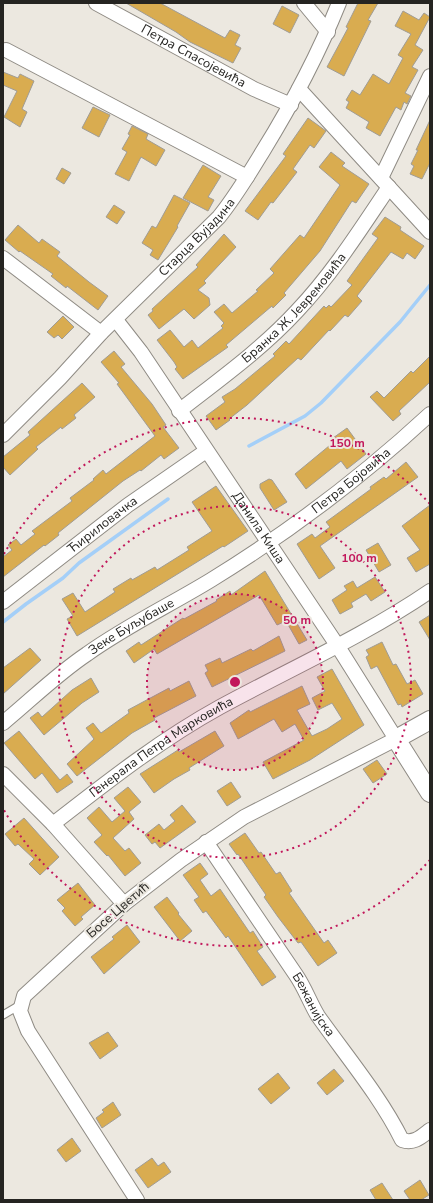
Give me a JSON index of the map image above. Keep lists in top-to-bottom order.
{
  "streets": {
    "street": [
      "Петра Спасојевића",
      "Старца Вујадина",
      "Бранка Ж. Јевремовића",
      "Петра Бојовића",
      "Ћириловачка",
      "Данила Киша",
      "Зеке Буљубаше",
      "Генерала Петра Марковића",
      "Босе Цветић",
      "Бежанијска"
    ]
  },
  "crossings": [
    ["Петра Спасојевића", "Старца Вујадина"],
    ["Старца Вујадина", "Данила Киша"],
    ["Бранка Ж. Јевремовића", "Данила Киша"],
    ["Петра Бојовића", "Данила Киша"],
    ["Петра Бојовића", "Зеке Буљубаше"],
    ["Ћириловачка", "Данила Киша"],
    ["Данила Киша", "Зеке Буљубаше"],
    ["Данила Киша", "Генерала Петра Марковића"],
    ["Данила Киша", "Босе Цветић"],
    ["Босе Цветић", "Бежанијска"]
  ],
  "rings": ["150 m", "100 m", "50 m"]
}
